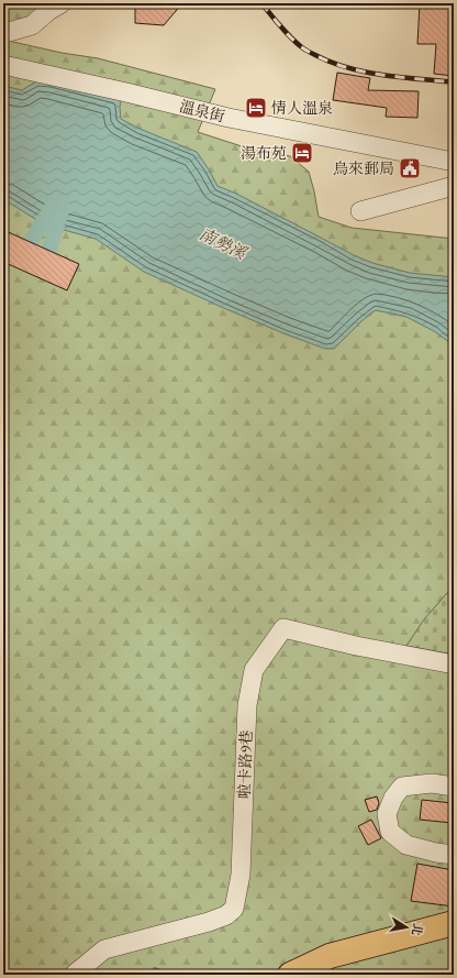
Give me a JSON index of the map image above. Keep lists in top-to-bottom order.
{
  "streets": {
    "street": ["溫泉街", "啦卡路9巷"]
  },
  "water": ["南勢溪"],
  "places": {
    "hotel": ["情人溫泉", "湯布苑"],
    "public building": ["烏來郵局"]
  },
  "north": "right"
}
